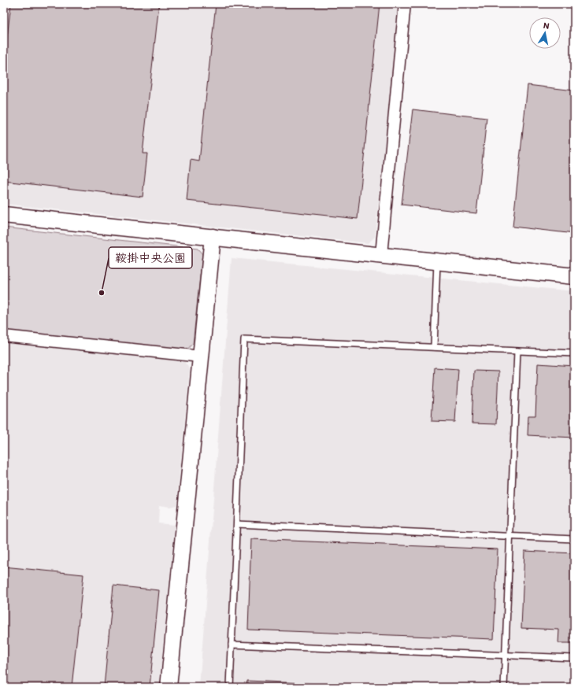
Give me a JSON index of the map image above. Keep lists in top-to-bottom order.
{
  "places": ["鞍掛中央公園"],
  "north": "top"
}
